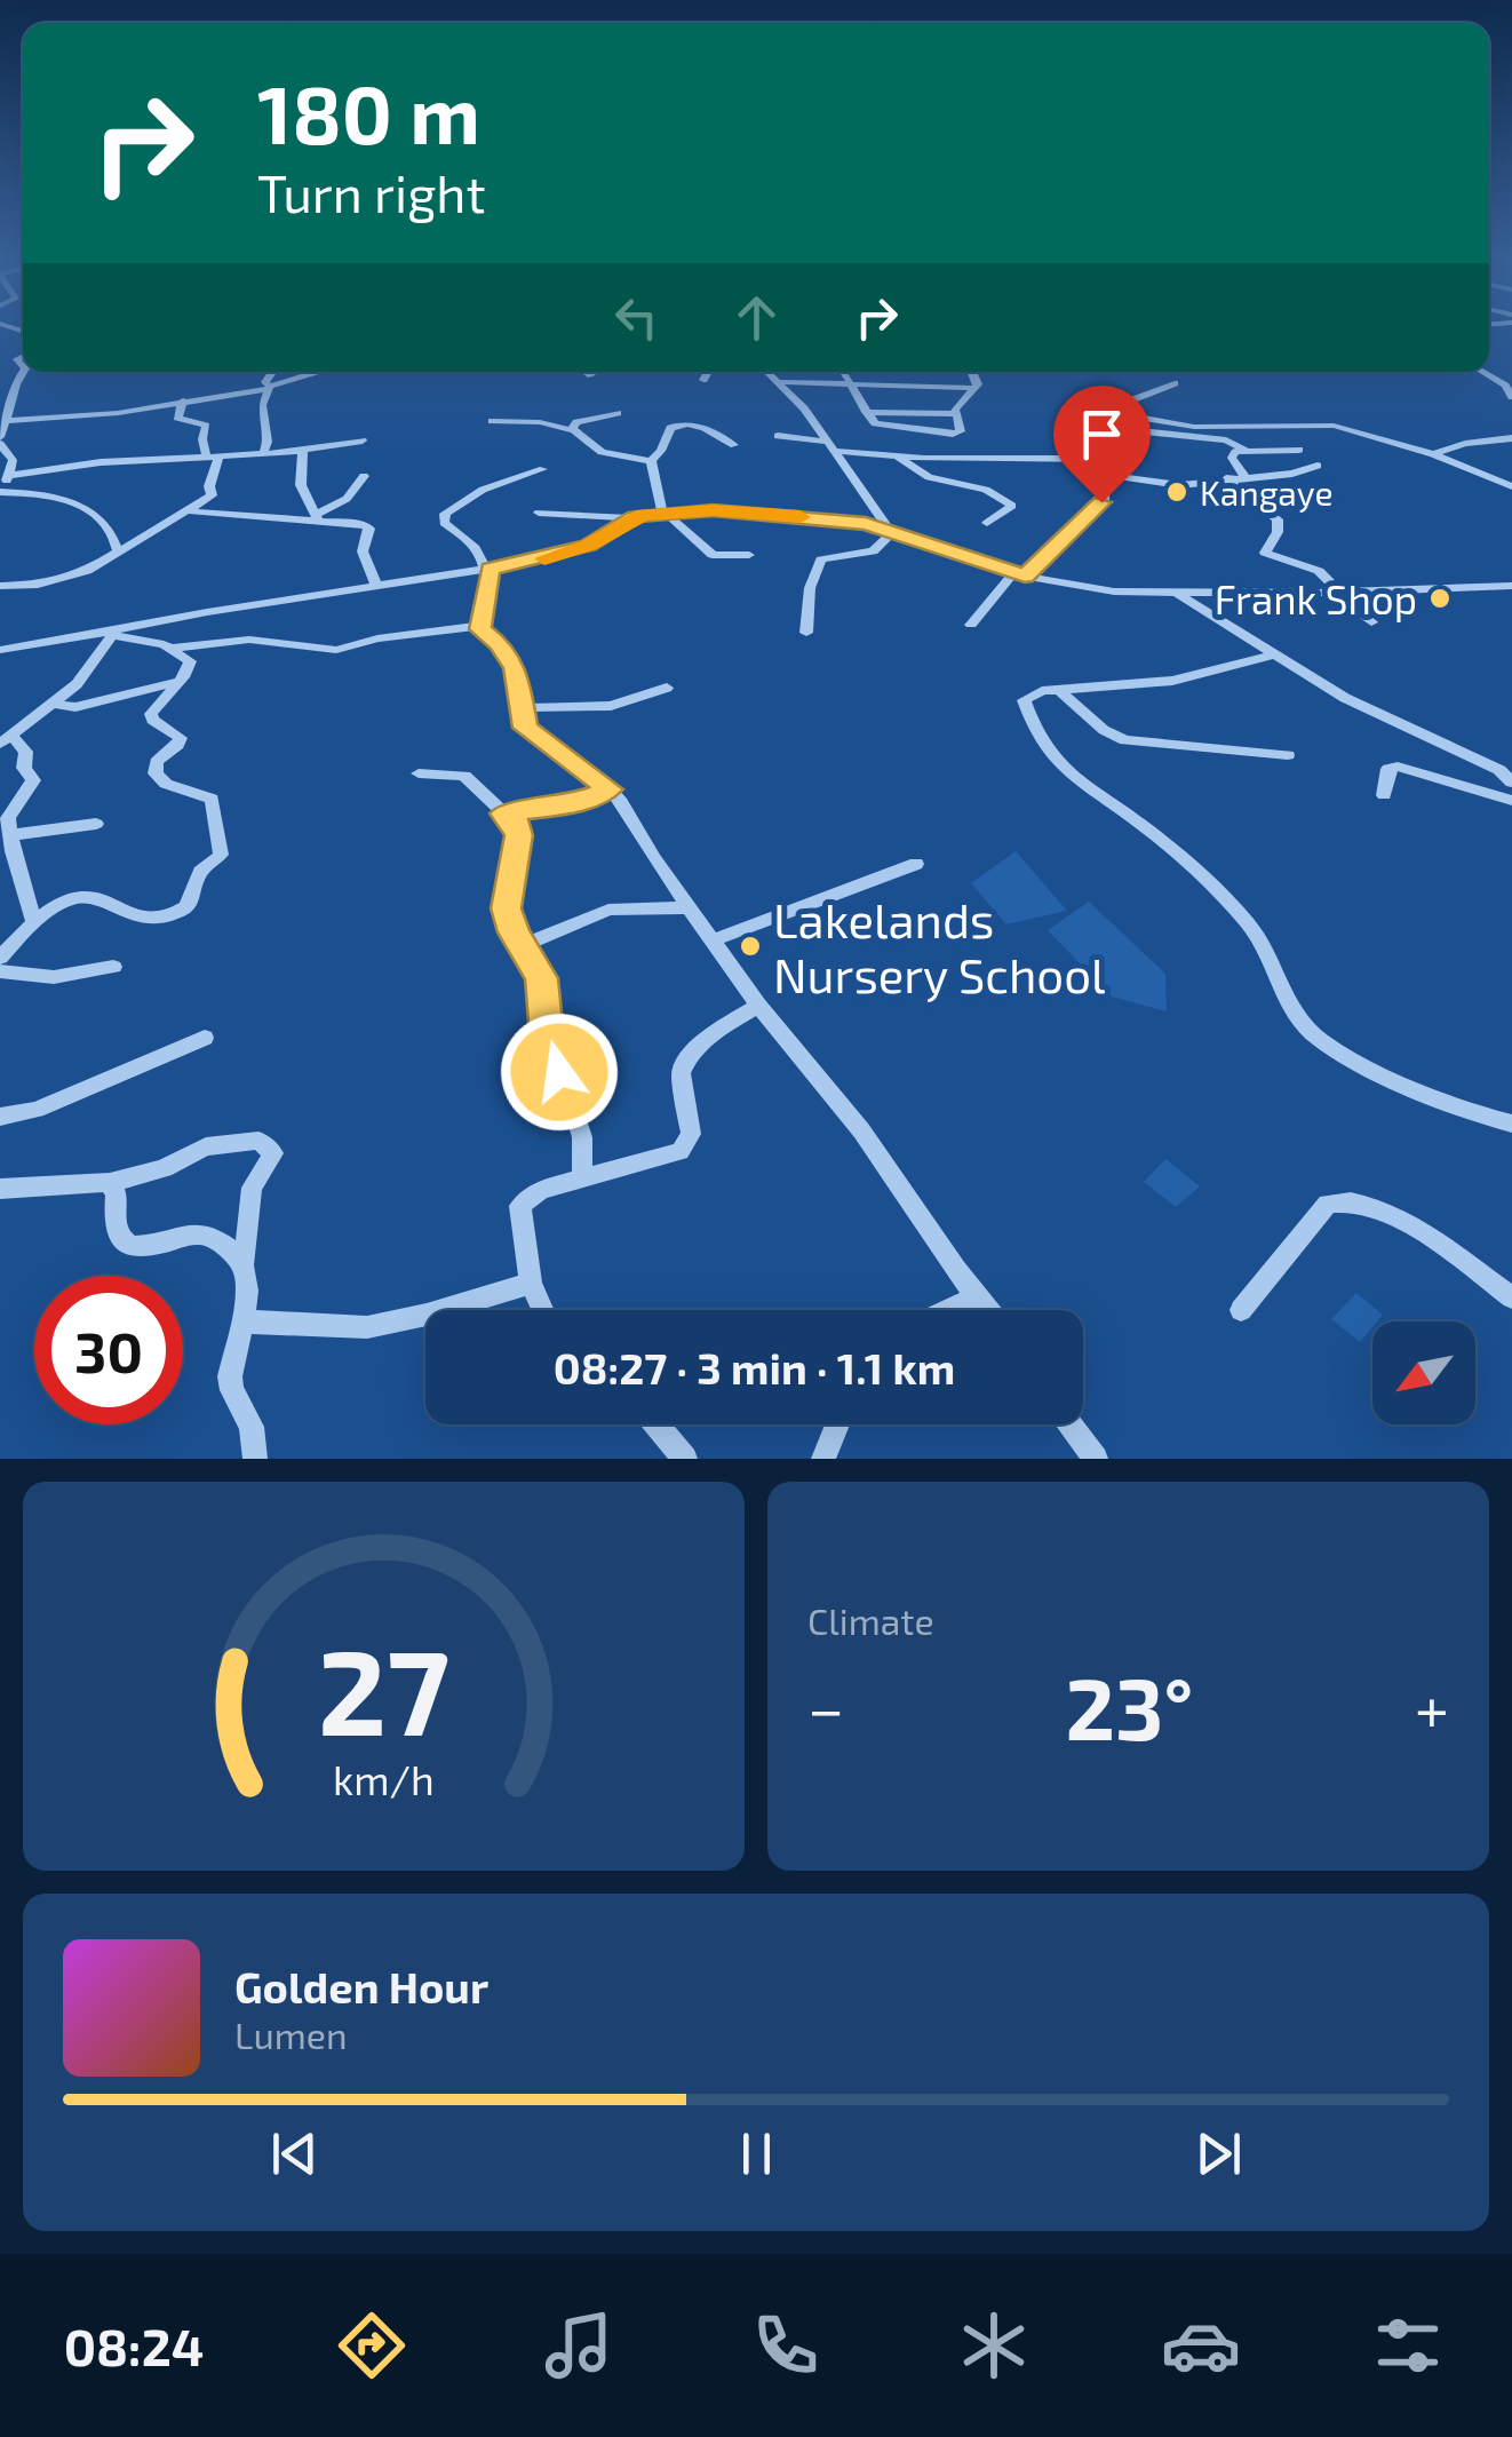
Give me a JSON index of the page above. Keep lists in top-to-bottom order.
{
  "places": ["Kangaye", "Frank Shop", "Lakelands Nursery School"],
  "north": "bottom left",
  "page": {
    "turn": ["180 m", "Turn right"],
    "limit": "30",
    "trip": "08:27 · 3 min · 1.1 km",
    "tile": "Climate",
    "heat": ["−", "23°", "+"],
    "song": ["Golden Hour", "Lumen"],
    "tabs": "08:24",
    "gauge": ["27", "km/h"]
  }
}
